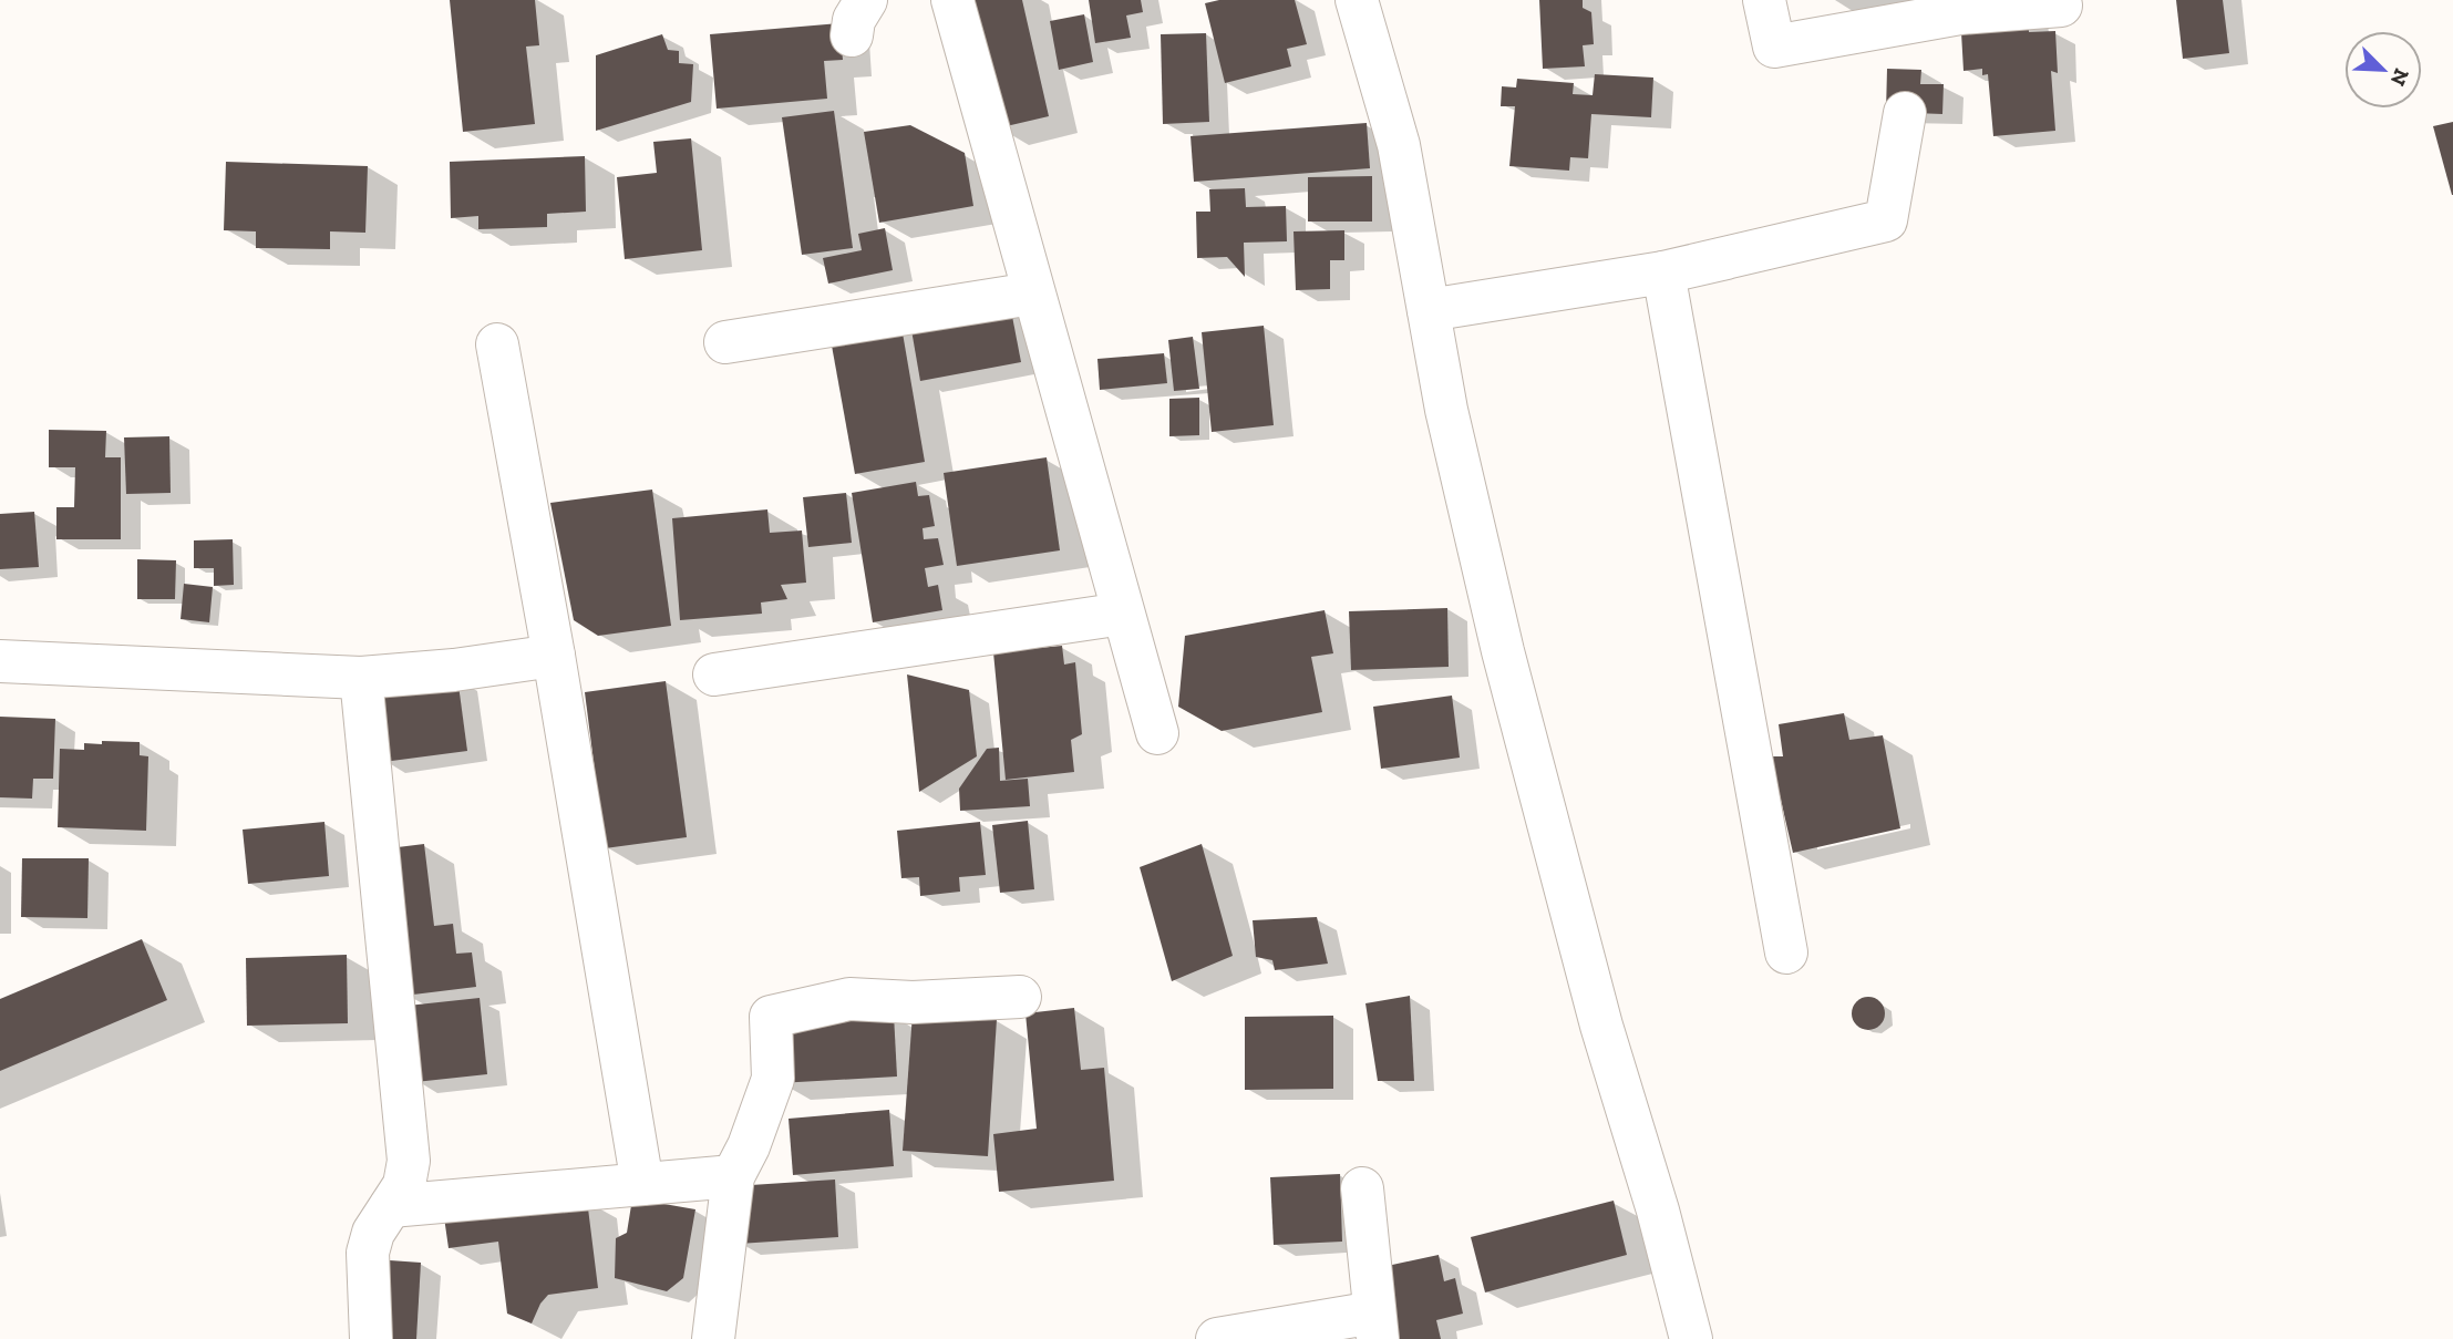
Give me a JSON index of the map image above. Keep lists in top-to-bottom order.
{
  "north": "bottom right"
}
